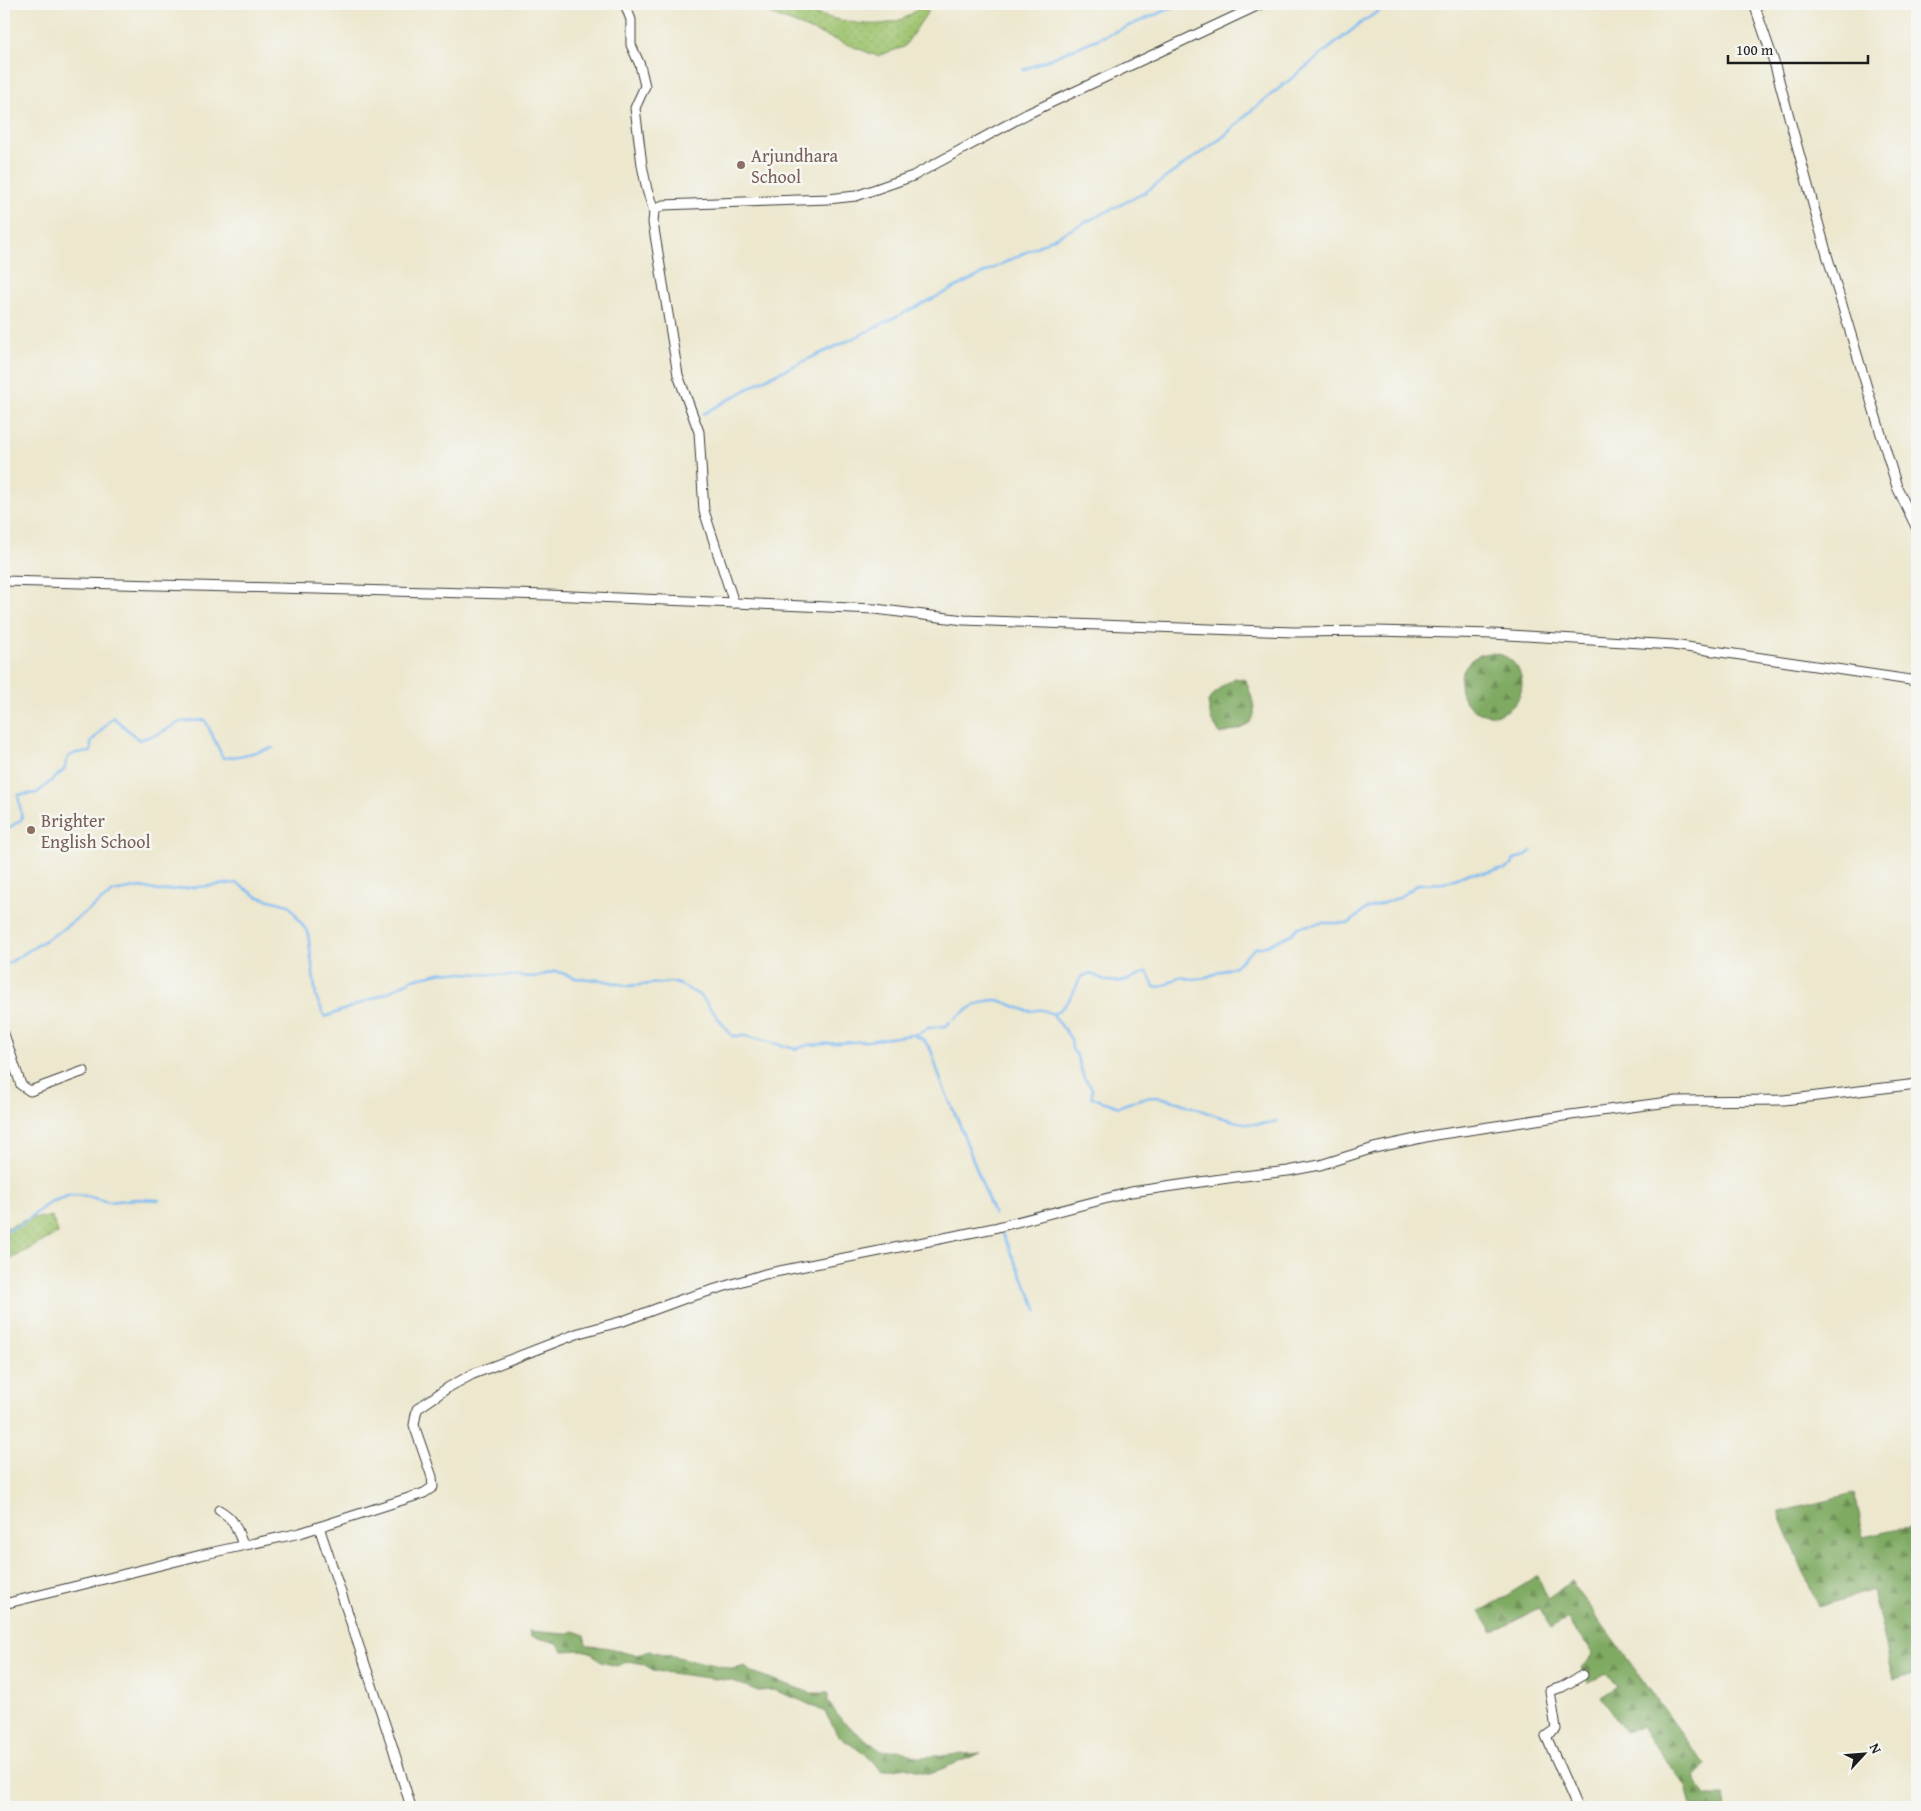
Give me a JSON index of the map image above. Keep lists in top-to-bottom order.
{
  "places": ["Arjundhara School", "Brighter English School"],
  "scale_bar": "100 m",
  "north": "top right"
}
